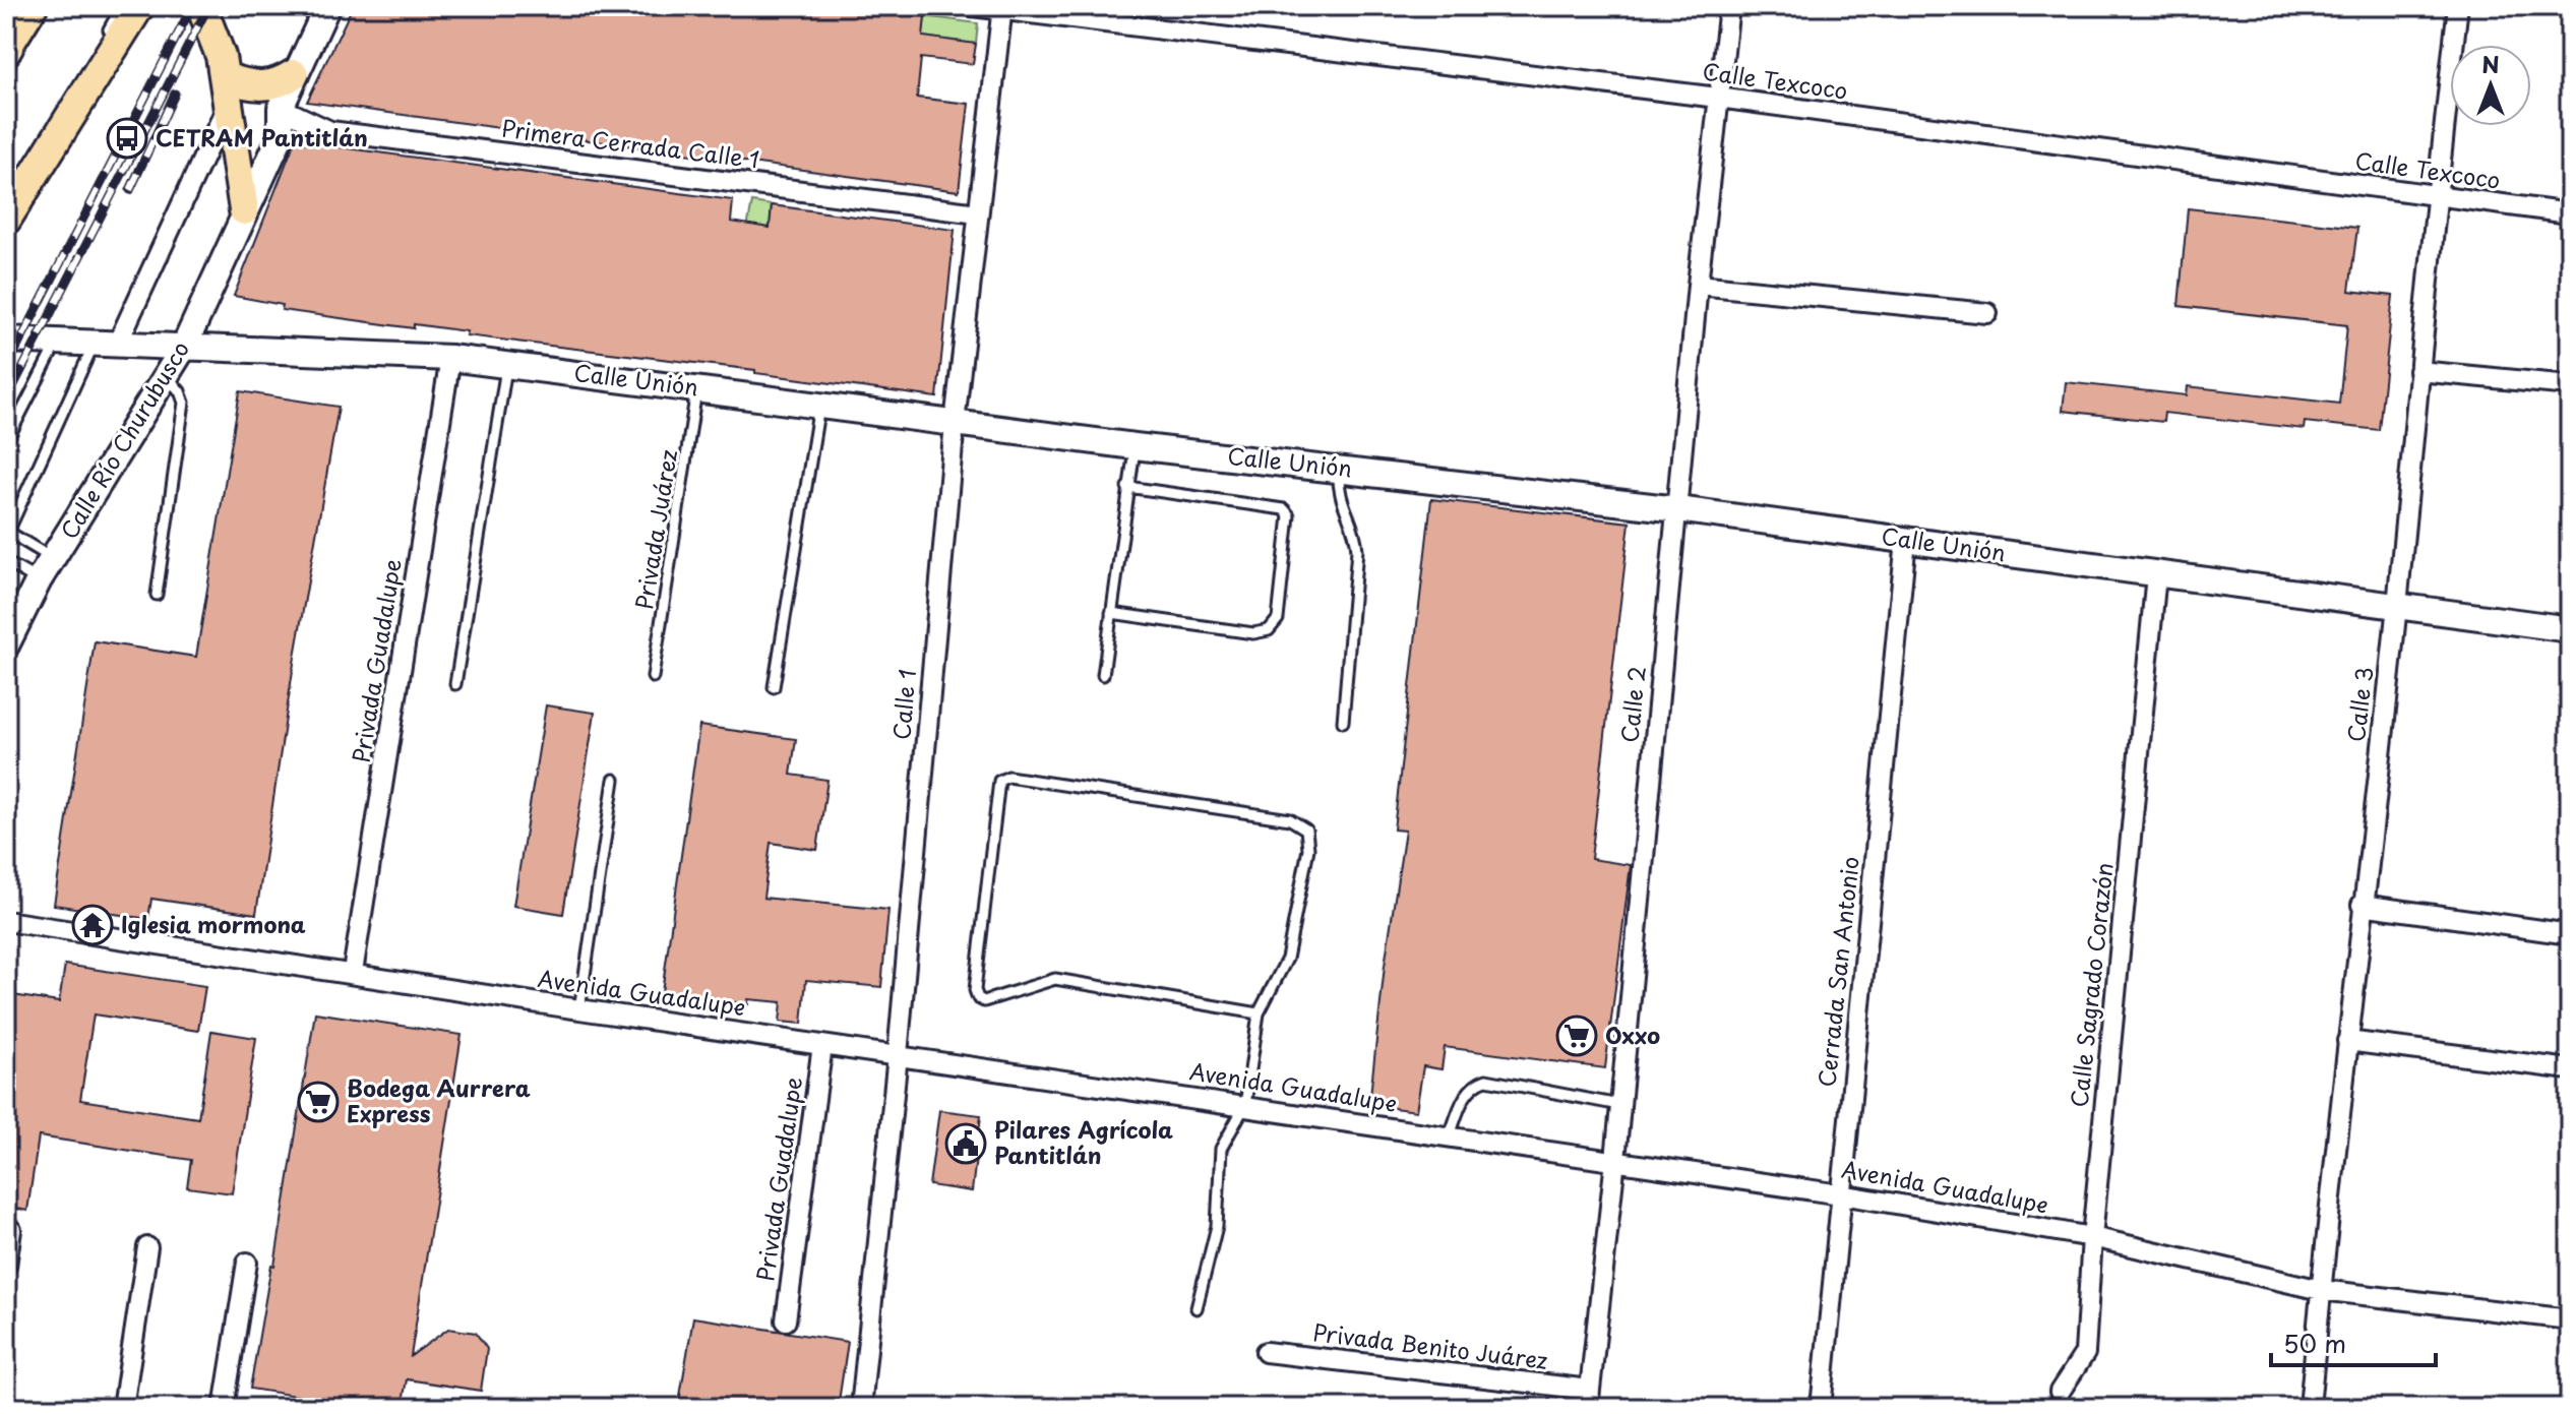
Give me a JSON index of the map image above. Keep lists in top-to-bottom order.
{
  "streets": {
    "street": [
      "Calle Texcoco",
      "Primera Cerrada Calle 1",
      "Calle Unión",
      "Calle Río Churubusco",
      "Privada Guadalupe",
      "Calle 1",
      "Calle 2",
      "Calle 3",
      "Cerrada San Antonio",
      "Calle Sagrado Corazón",
      "Avenida Guadalupe",
      "Privada Benito Juárez"
    ],
    "lane": ["Privada Juárez"]
  },
  "crossings": [
    ["Calle Texcoco", "Calle 1"],
    ["Calle Texcoco", "Calle 2"],
    ["Calle Texcoco", "Calle 3"],
    ["Primera Cerrada Calle 1", "Calle Río Churubusco"],
    ["Primera Cerrada Calle 1", "Calle 1"],
    ["Calle Unión", "Calle Río Churubusco"],
    ["Calle Unión", "Privada Juárez"],
    ["Calle Unión", "Privada Guadalupe"],
    ["Calle Unión", "Calle 1"],
    ["Calle Unión", "Calle 2"],
    ["Calle Unión", "Calle 3"],
    ["Calle Unión", "Cerrada San Antonio"],
    ["Calle Unión", "Calle Sagrado Corazón"],
    ["Privada Guadalupe", "Avenida Guadalupe"],
    ["Calle 1", "Avenida Guadalupe"],
    ["Calle 2", "Avenida Guadalupe"],
    ["Calle 2", "Privada Benito Juárez"],
    ["Calle 3", "Avenida Guadalupe"],
    ["Cerrada San Antonio", "Avenida Guadalupe"],
    ["Calle Sagrado Corazón", "Avenida Guadalupe"]
  ],
  "places": {
    "bus stop": ["CETRAM Pantitlán"],
    "temple": ["Iglesia mormona"],
    "supermarket": ["Oxxo", "Bodega Aurrera Express"],
    "public building": ["Pilares Agrícola Pantitlán"]
  },
  "scale_bar": "50 m",
  "north": "top"
}
